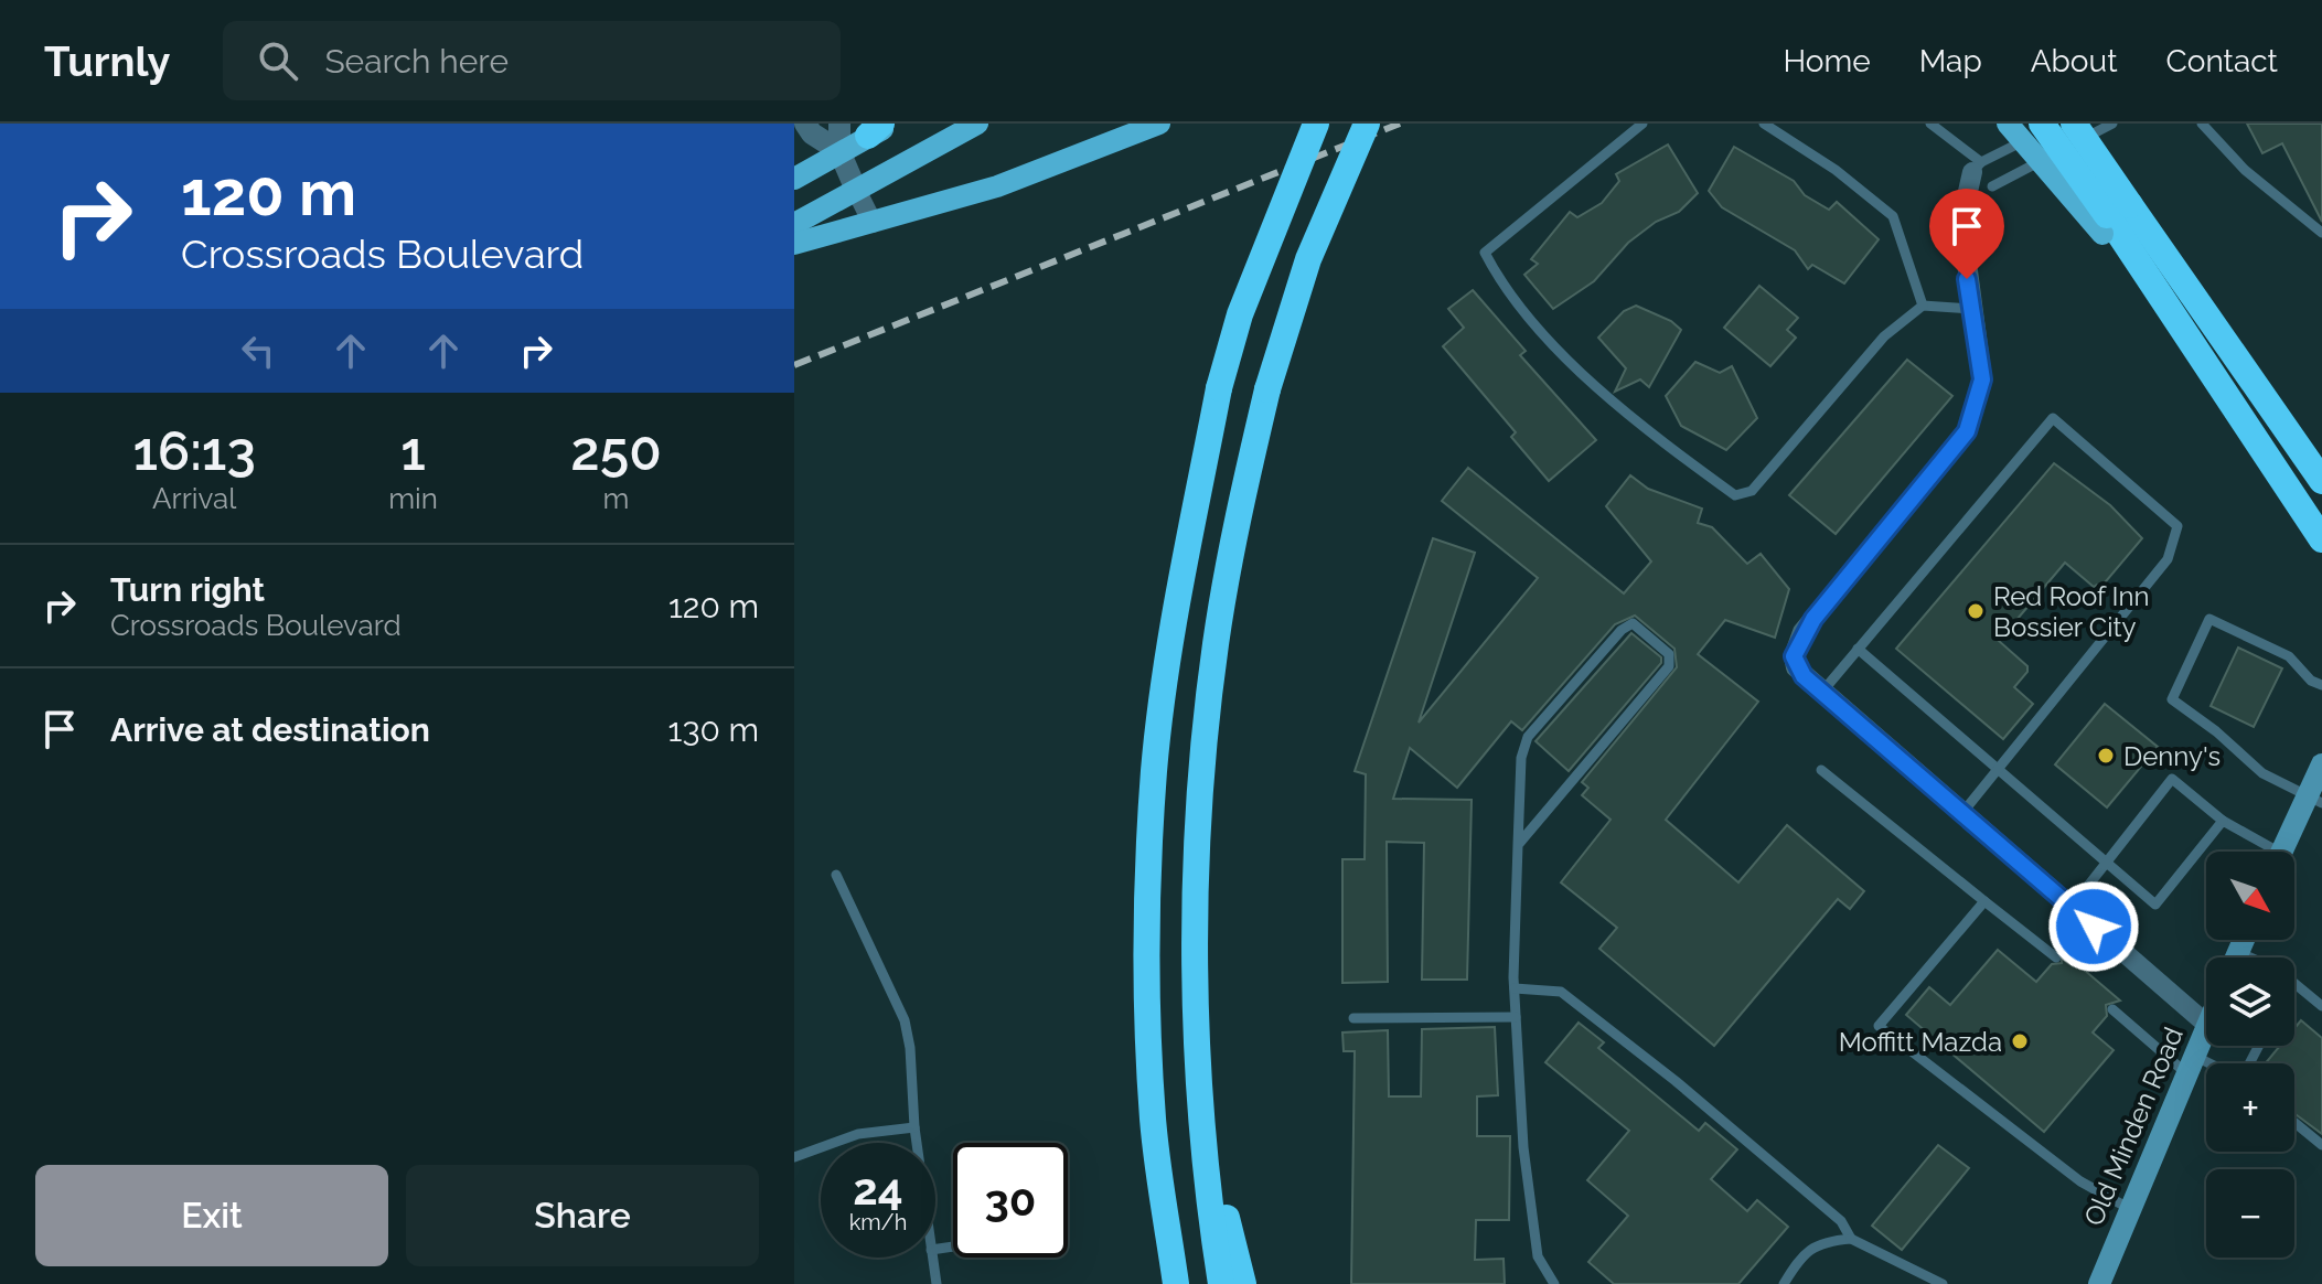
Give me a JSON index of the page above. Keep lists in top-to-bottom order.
{
  "streets": {
    "main road": ["Old Minden Road"]
  },
  "places": ["Red Roof Inn Bossier City", "Denny's", "Moffitt Mazda"],
  "north": "bottom right",
  "page": {
    "header": "Turnly",
    "search": "Search here",
    "nav": [
      "Home",
      "Map",
      "About",
      "Contact"
    ],
    "turn": ["120 m", "Crossroads Boulevard"],
    "eta": [
      "16:13",
      "Arrival",
      "1",
      "min",
      "250",
      "m"
    ],
    "list": [
      {
        "name": "Turn right",
        "note": "Crossroads Boulevard",
        "value": "120 m"
      },
      {
        "name": "Arrive at destination",
        "value": "130 m"
      }
    ],
    "map_buttons": ["+", "−"],
    "speed": "24 km/h",
    "limit": "30",
    "buttons": ["Exit", "Share"]
  }
}
